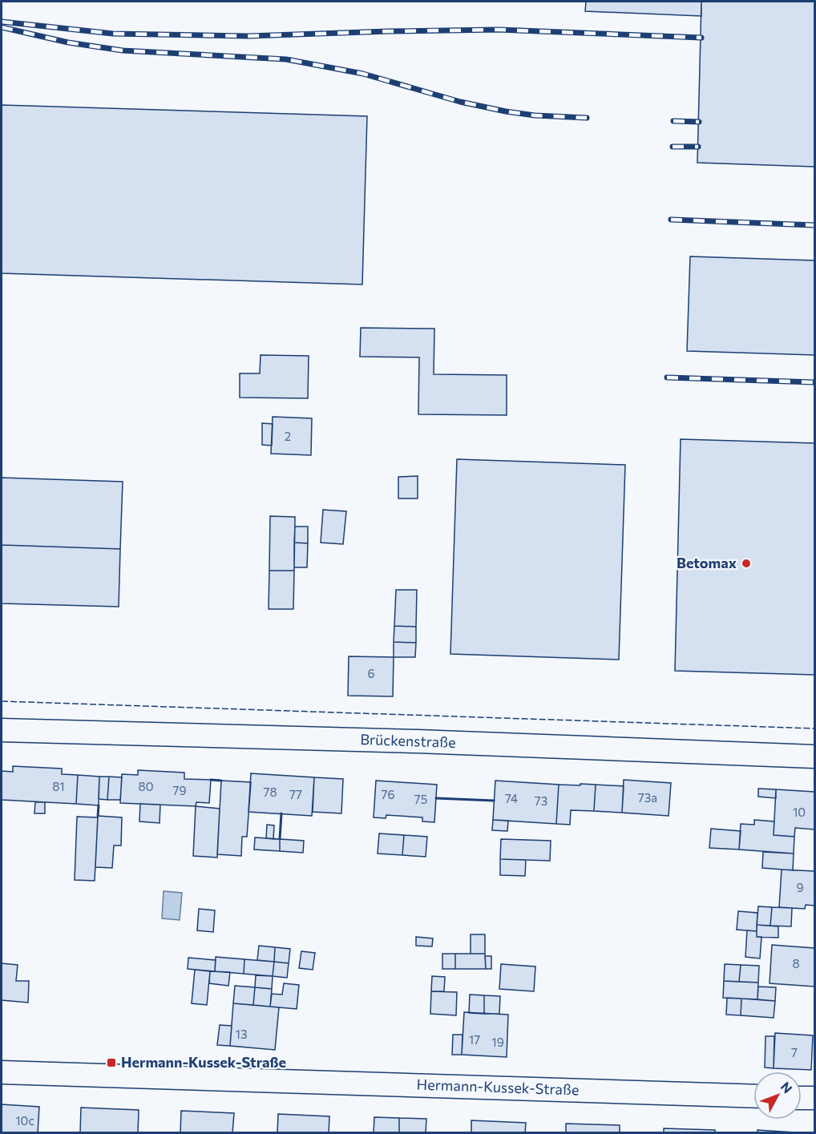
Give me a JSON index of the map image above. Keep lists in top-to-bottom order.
{
  "streets": {
    "street": ["Brückenstraße", "Hermann-Kussek-Straße"]
  },
  "places": {
    "other": ["Betomax"],
    "transit": ["Hermann-Kussek-Straße"]
  },
  "house_numbers": [
    "2",
    "6",
    "81",
    "80",
    "79",
    "78",
    "77",
    "76",
    "73a",
    "74",
    "75",
    "73",
    "10",
    "9",
    "8",
    "13",
    "17",
    "19",
    "7",
    "10c"
  ],
  "north": "top right"
}
